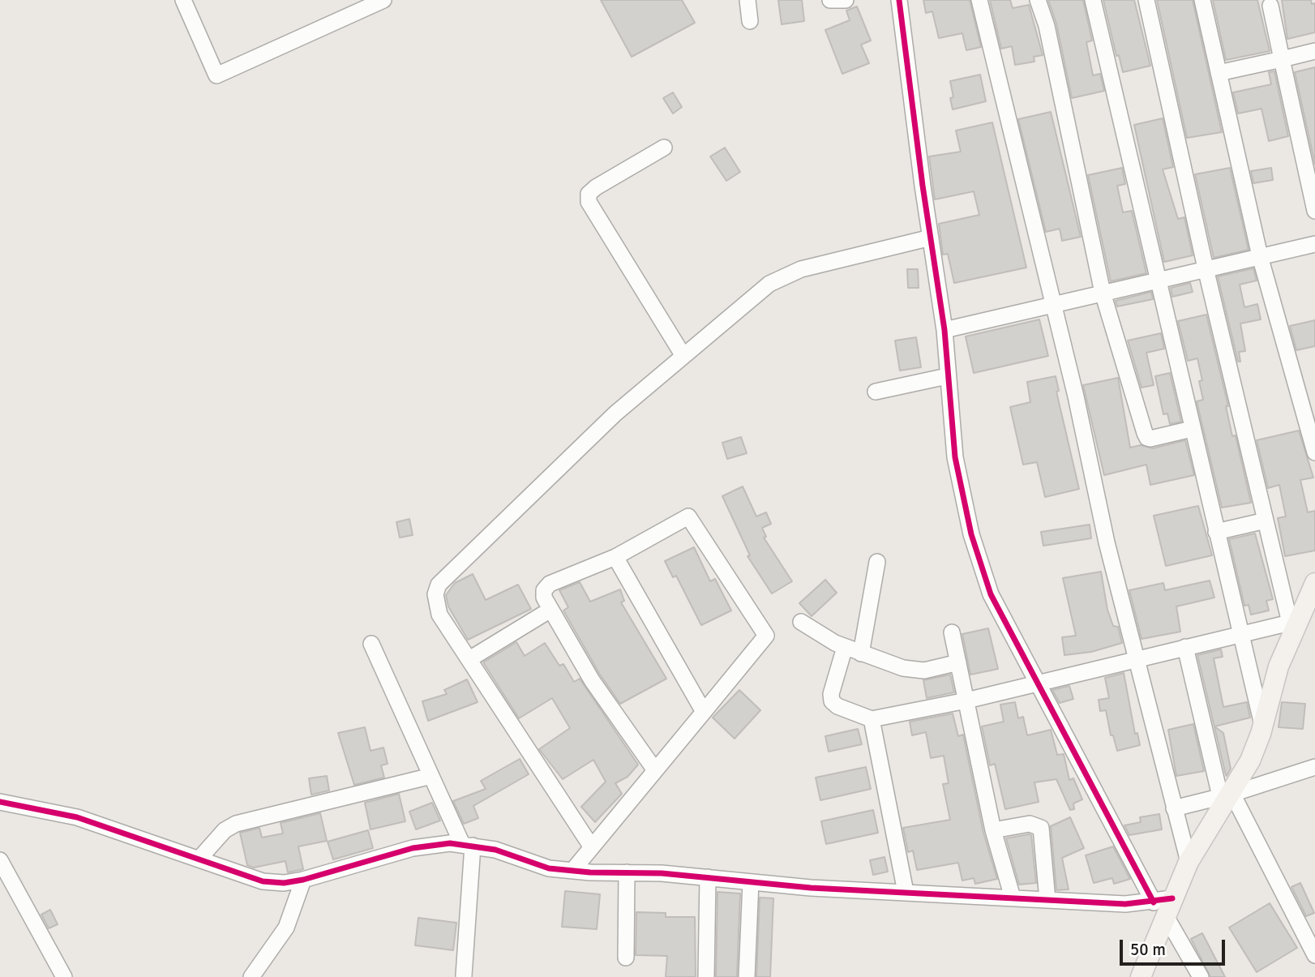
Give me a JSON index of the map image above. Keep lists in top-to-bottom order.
{
  "scale_bar": "50 m"
}
